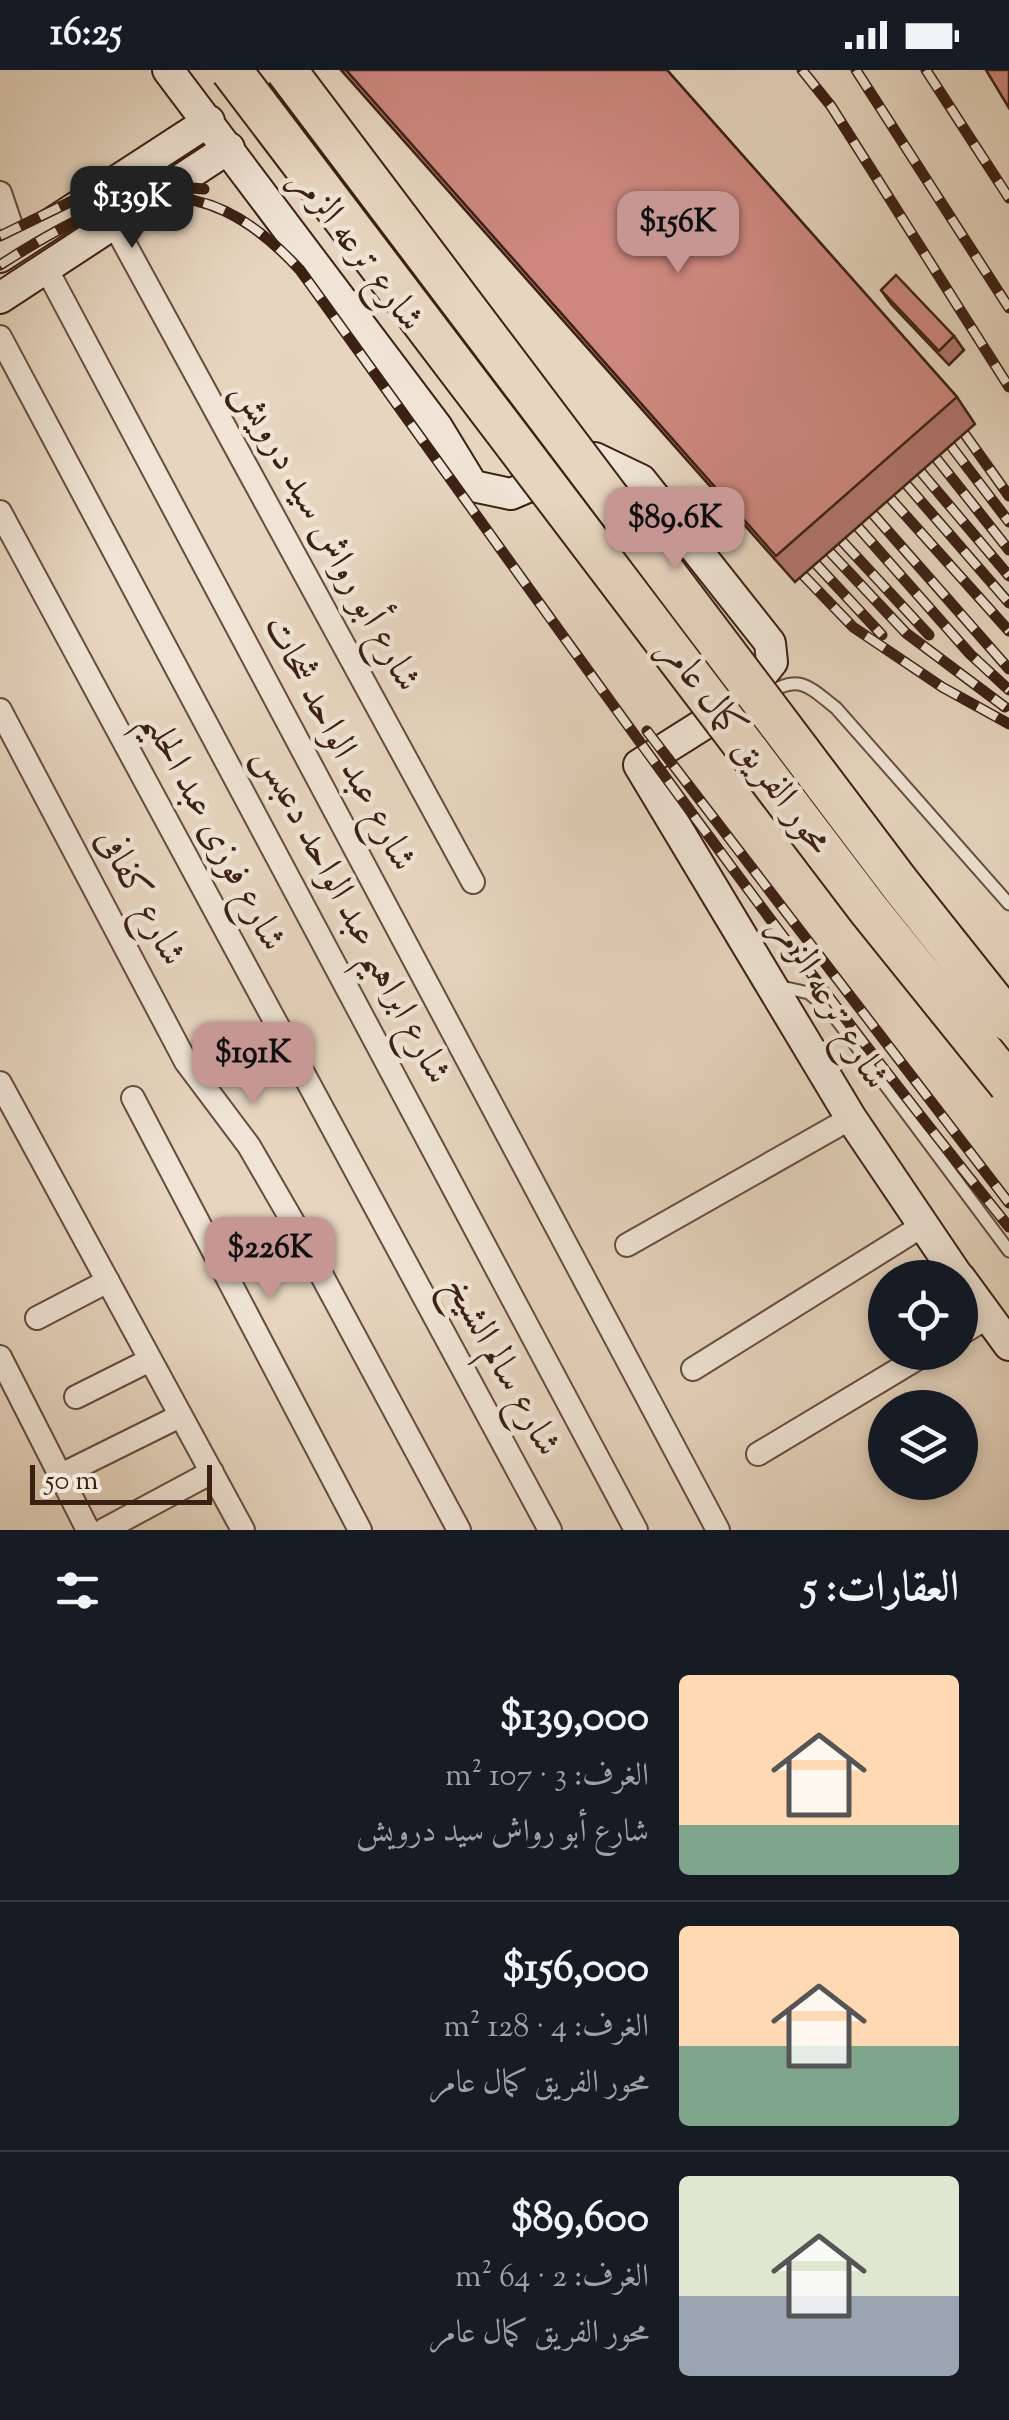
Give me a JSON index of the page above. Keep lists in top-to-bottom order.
{
  "streets": {
    "highway": ["محور الفريق كمال عامر"],
    "street": [
      "شارع ترعه الزمر",
      "شارع أبو رواش سيد درويش",
      "شارع عبد الواحد شحات",
      "شارع فوزى عبد الحليم",
      "شارع كفافى",
      "شارع ابراهيم عبد الواحد دعبس",
      "شارع سالم الشيخ"
    ]
  },
  "crossings": [
    ["شارع فوزى عبد الحليم", "شارع سالم الشيخ"]
  ],
  "scale_bar": "50 m",
  "page": {
    "status": "16:25",
    "price": [
      "$139K",
      "$156K",
      "$89.6K",
      "$191K",
      "$226K"
    ],
    "scale": "50 m",
    "heading": "العقارات: 5",
    "list": [
      {
        "name": "$139,000",
        "note": "الغرف: 3 · 107 m² · شارع أبو رواش سيد درويش"
      },
      {
        "name": "$156,000",
        "note": "الغرف: 4 · 128 m² · محور الفريق كمال عامر"
      },
      {
        "name": "$89,600",
        "note": "الغرف: 2 · 64 m² · محور الفريق كمال عامر"
      }
    ]
  }
}
